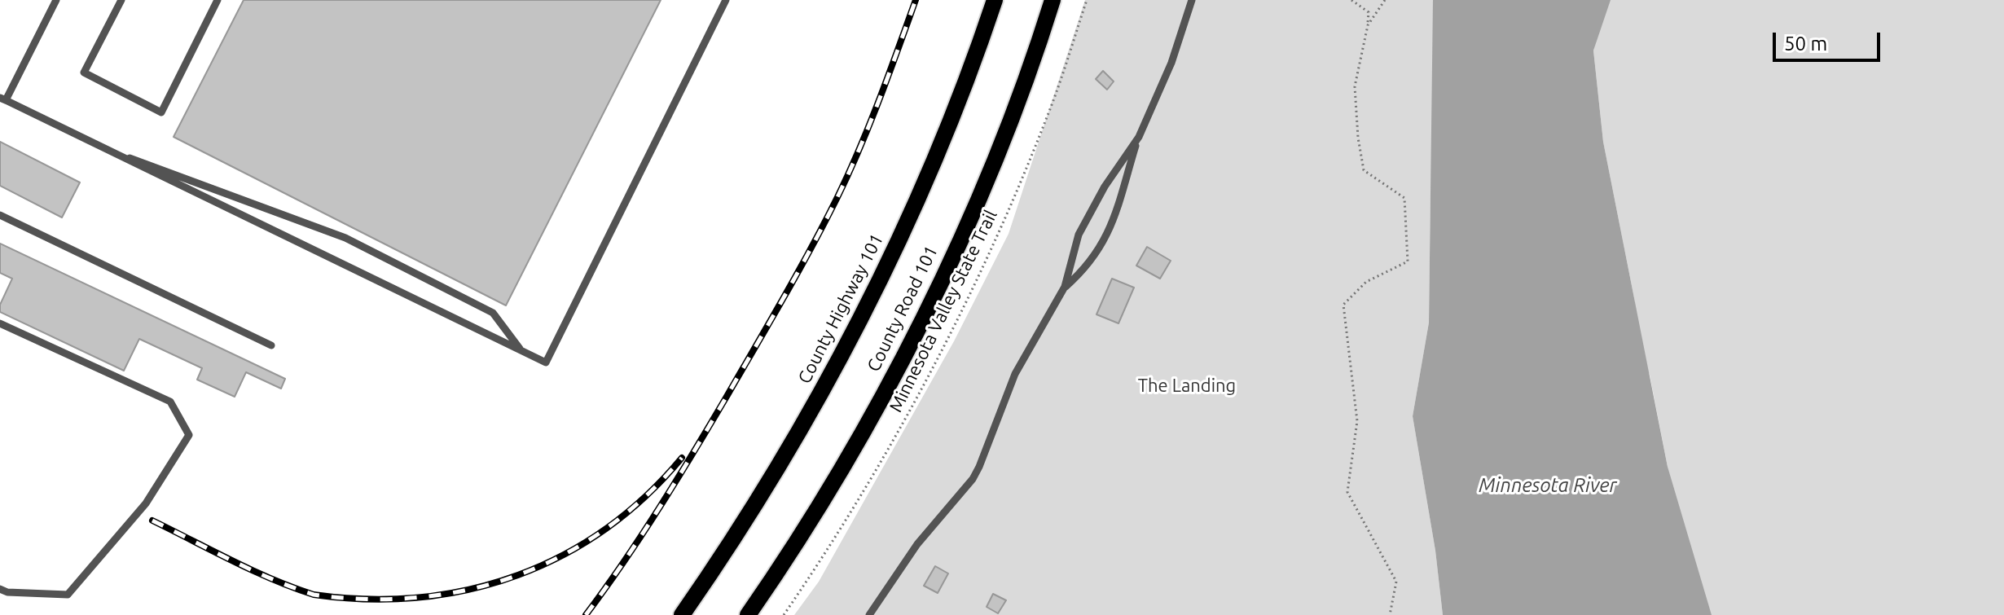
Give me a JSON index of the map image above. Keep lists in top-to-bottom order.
{
  "streets": {
    "main road": ["County Highway 101", "County Road 101"],
    "path": ["Minnesota Valley State Trail"]
  },
  "water": ["Minnesota River"],
  "parks": ["The Landing"],
  "scale_bar": "50 m"
}
